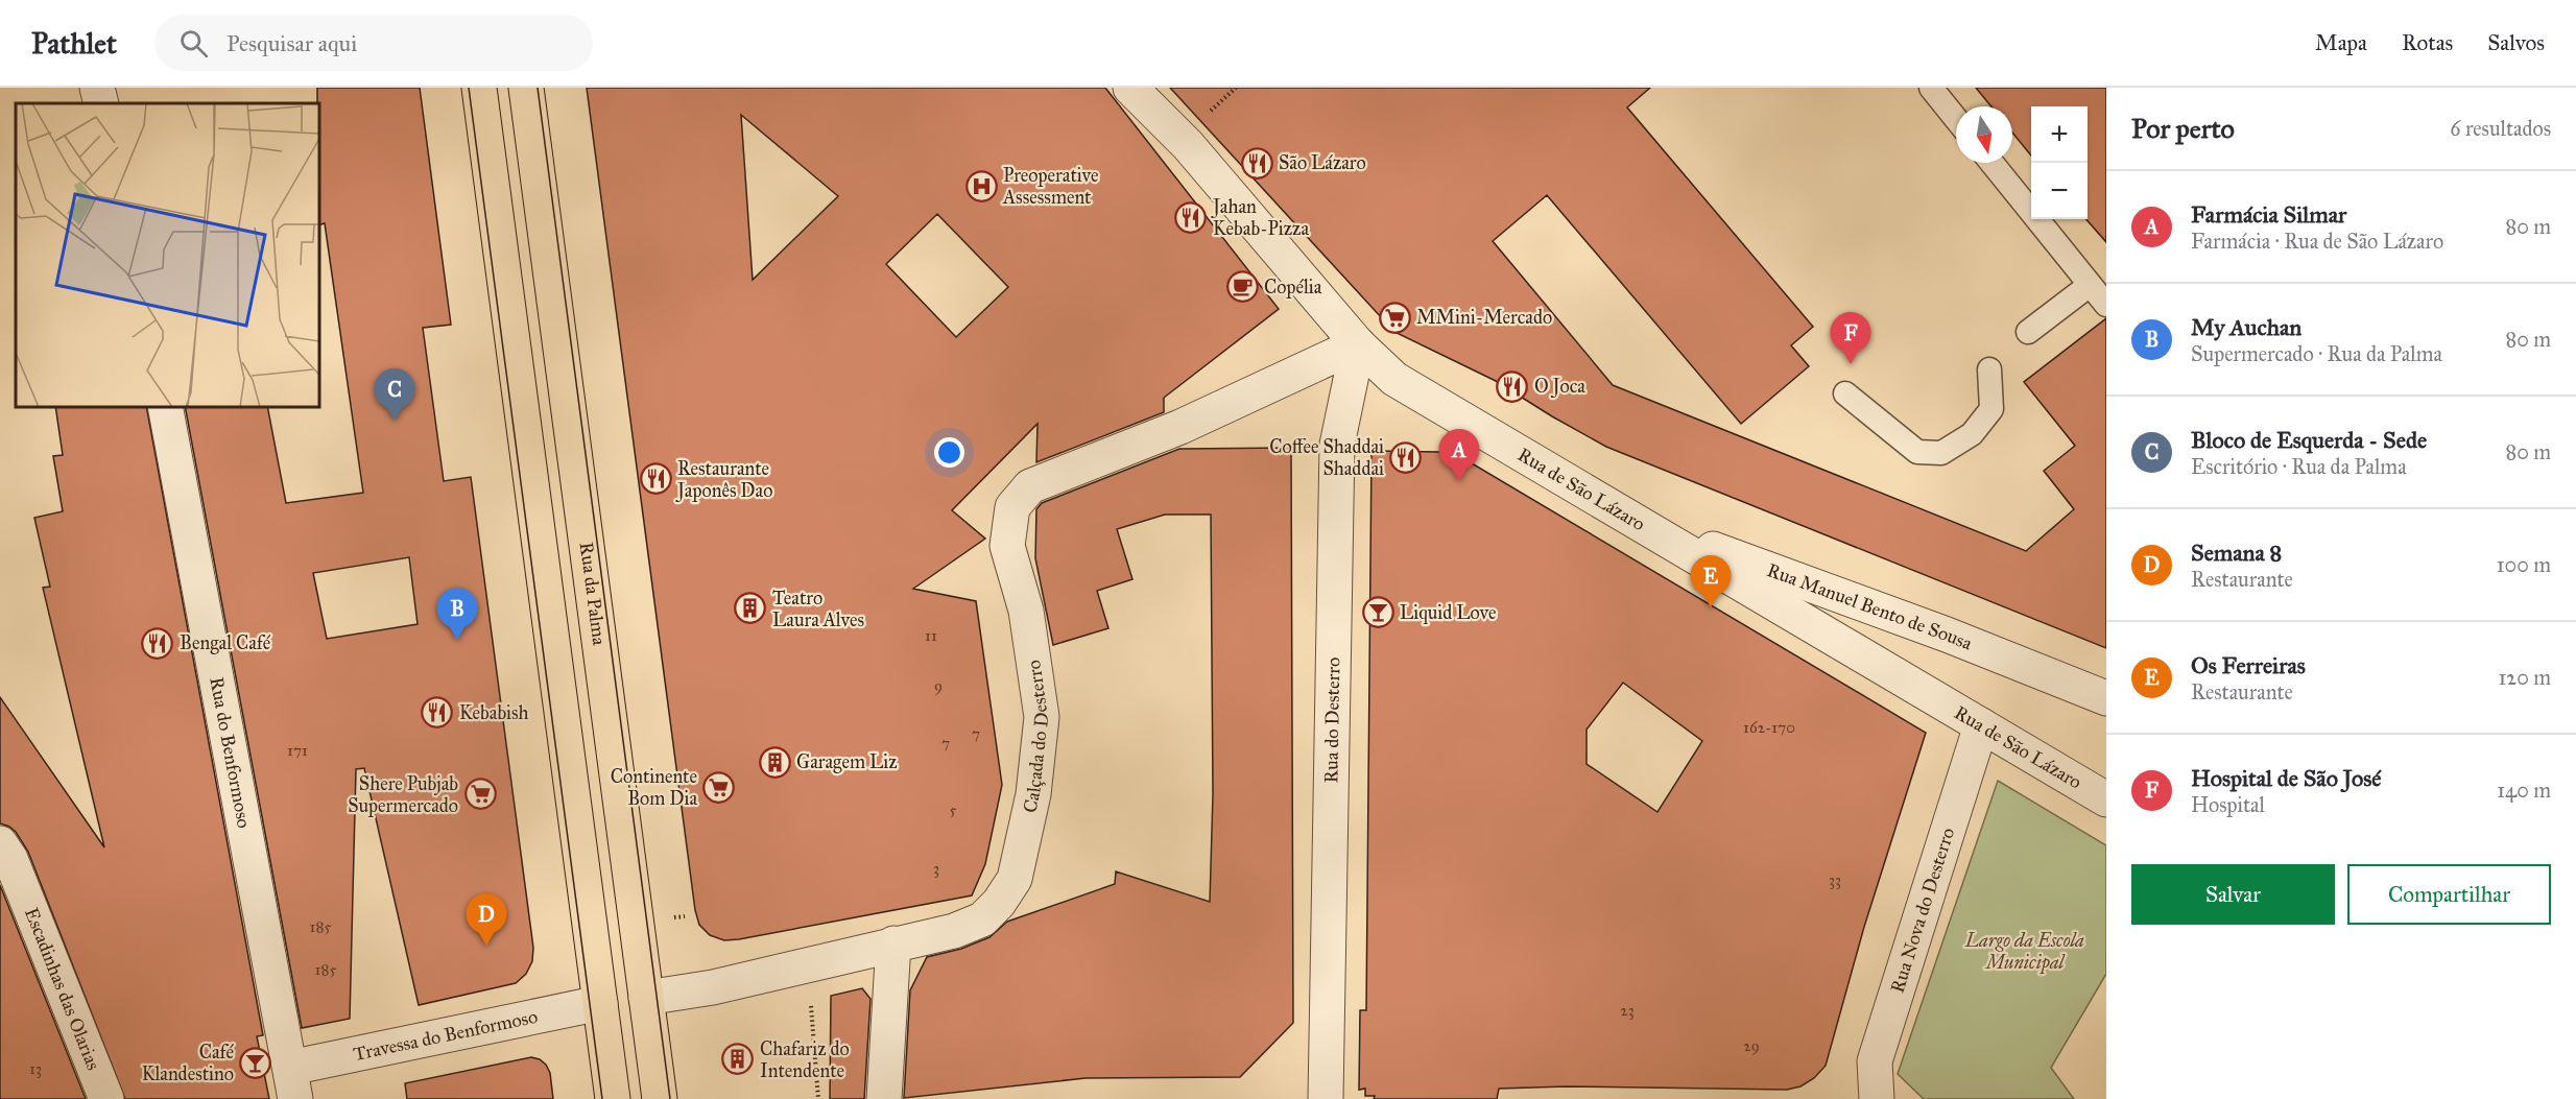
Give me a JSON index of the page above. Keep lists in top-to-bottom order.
{
  "streets": {
    "main road": ["Rua da Palma"],
    "street": [
      "Rua de São Lázaro",
      "Rua Manuel Bento de Sousa",
      "Rua do Desterro",
      "Calçada do Desterro",
      "Rua do Benformoso",
      "Rua Nova do Desterro",
      "Escadinhas das Olarias",
      "Travessa do Benformoso"
    ]
  },
  "crossings": [
    ["Rua de São Lázaro", "Rua Manuel Bento de Sousa"],
    ["Rua de São Lázaro", "Rua do Desterro"],
    ["Rua de São Lázaro", "Calçada do Desterro"],
    ["Rua de São Lázaro", "Rua Nova do Desterro"],
    ["Rua da Palma", "Calçada do Desterro"],
    ["Rua do Desterro", "Calçada do Desterro"],
    ["Rua do Benformoso", "Travessa do Benformoso"]
  ],
  "parks": ["Largo da Escola Municipal"],
  "places": {
    "restaurant": [
      "São Lázaro",
      "Jahan Kebab-Pizza",
      "O Joca",
      "Coffee Shaddai Shaddai",
      "Restaurante Japonês Dao",
      "Bengal Café",
      "Kebabish"
    ],
    "hospital": ["Preoperative Assessment"],
    "cafe": ["Copélia"],
    "supermarket": ["MMini-Mercado", "Continente Bom Dia", "Shere Pubjab Supermercado"],
    "building": ["Teatro Laura Alves", "Garagem Liz", "Chafariz do Intendente"],
    "bar": ["Liquid Love", "Café Klandestino"]
  },
  "house_numbers": [
    "11",
    "9",
    "162-170",
    "7",
    "7",
    "171",
    "5",
    "3",
    "33",
    "185",
    "185",
    "23",
    "29",
    "13"
  ],
  "north": "bottom",
  "page": {
    "header": "Pathlet",
    "search": "Pesquisar aqui",
    "nav": ["Mapa", "Rotas", "Salvos"],
    "heading": ["Por perto", "6 resultados"],
    "map_buttons": ["+", "−"],
    "list": [
      {
        "mark": "A",
        "name": "Farmácia Silmar",
        "note": "Farmácia · Rua de São Lázaro",
        "value": "80 m"
      },
      {
        "mark": "B",
        "name": "My Auchan",
        "note": "Supermercado · Rua da Palma",
        "value": "80 m"
      },
      {
        "mark": "C",
        "name": "Bloco de Esquerda - Sede",
        "note": "Escritório · Rua da Palma",
        "value": "80 m"
      },
      {
        "mark": "D",
        "name": "Semana 8",
        "note": "Restaurante",
        "value": "100 m"
      },
      {
        "mark": "E",
        "name": "Os Ferreiras",
        "note": "Restaurante",
        "value": "120 m"
      },
      {
        "mark": "F",
        "name": "Hospital de São José",
        "note": "Hospital",
        "value": "140 m"
      }
    ],
    "pins": [
      "F",
      "C",
      "A",
      "E",
      "B",
      "D"
    ],
    "buttons": ["Salvar", "Compartilhar"]
  }
}
